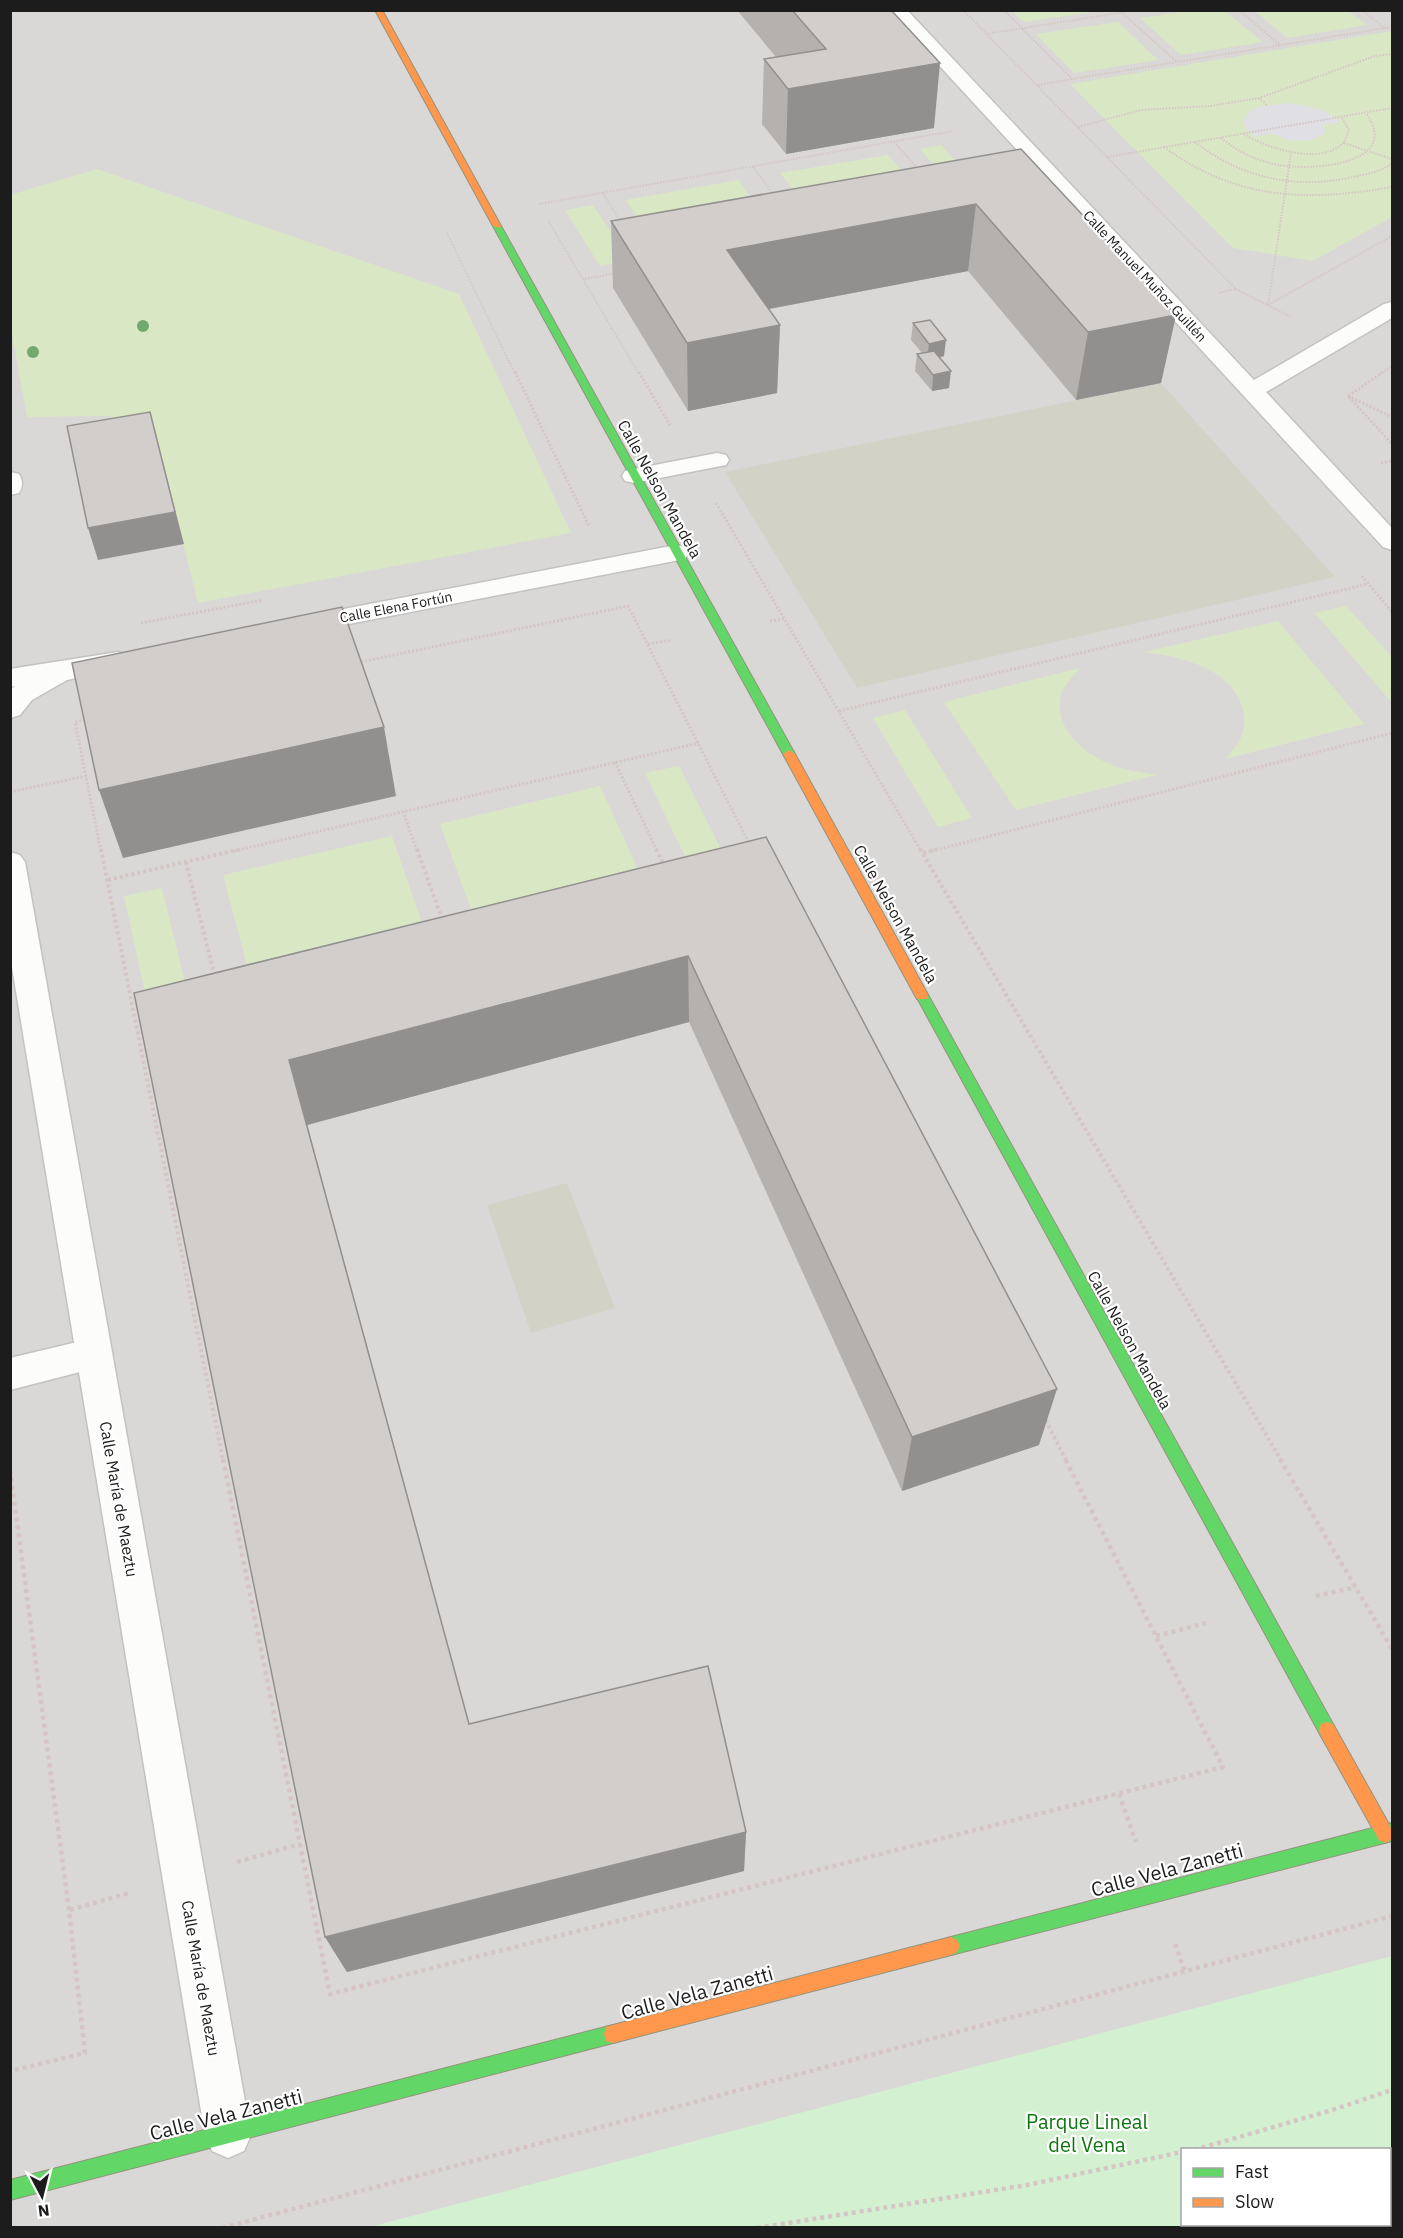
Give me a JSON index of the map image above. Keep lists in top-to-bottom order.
{
  "streets": {
    "street": [
      "Calle Manuel Muñoz Guillén",
      "Calle Nelson Mandela",
      "Calle Elena Fortún",
      "Calle María de Maeztu",
      "Calle Vela Zanetti"
    ]
  },
  "crossings": [
    ["Calle Nelson Mandela", "Calle Elena Fortún"],
    ["Calle Nelson Mandela", "Calle Vela Zanetti"],
    ["Calle María de Maeztu", "Calle Vela Zanetti"]
  ],
  "parks": ["Parque Lineal del Vena"],
  "legend": ["Fast", "Slow"],
  "north": "bottom"
}
